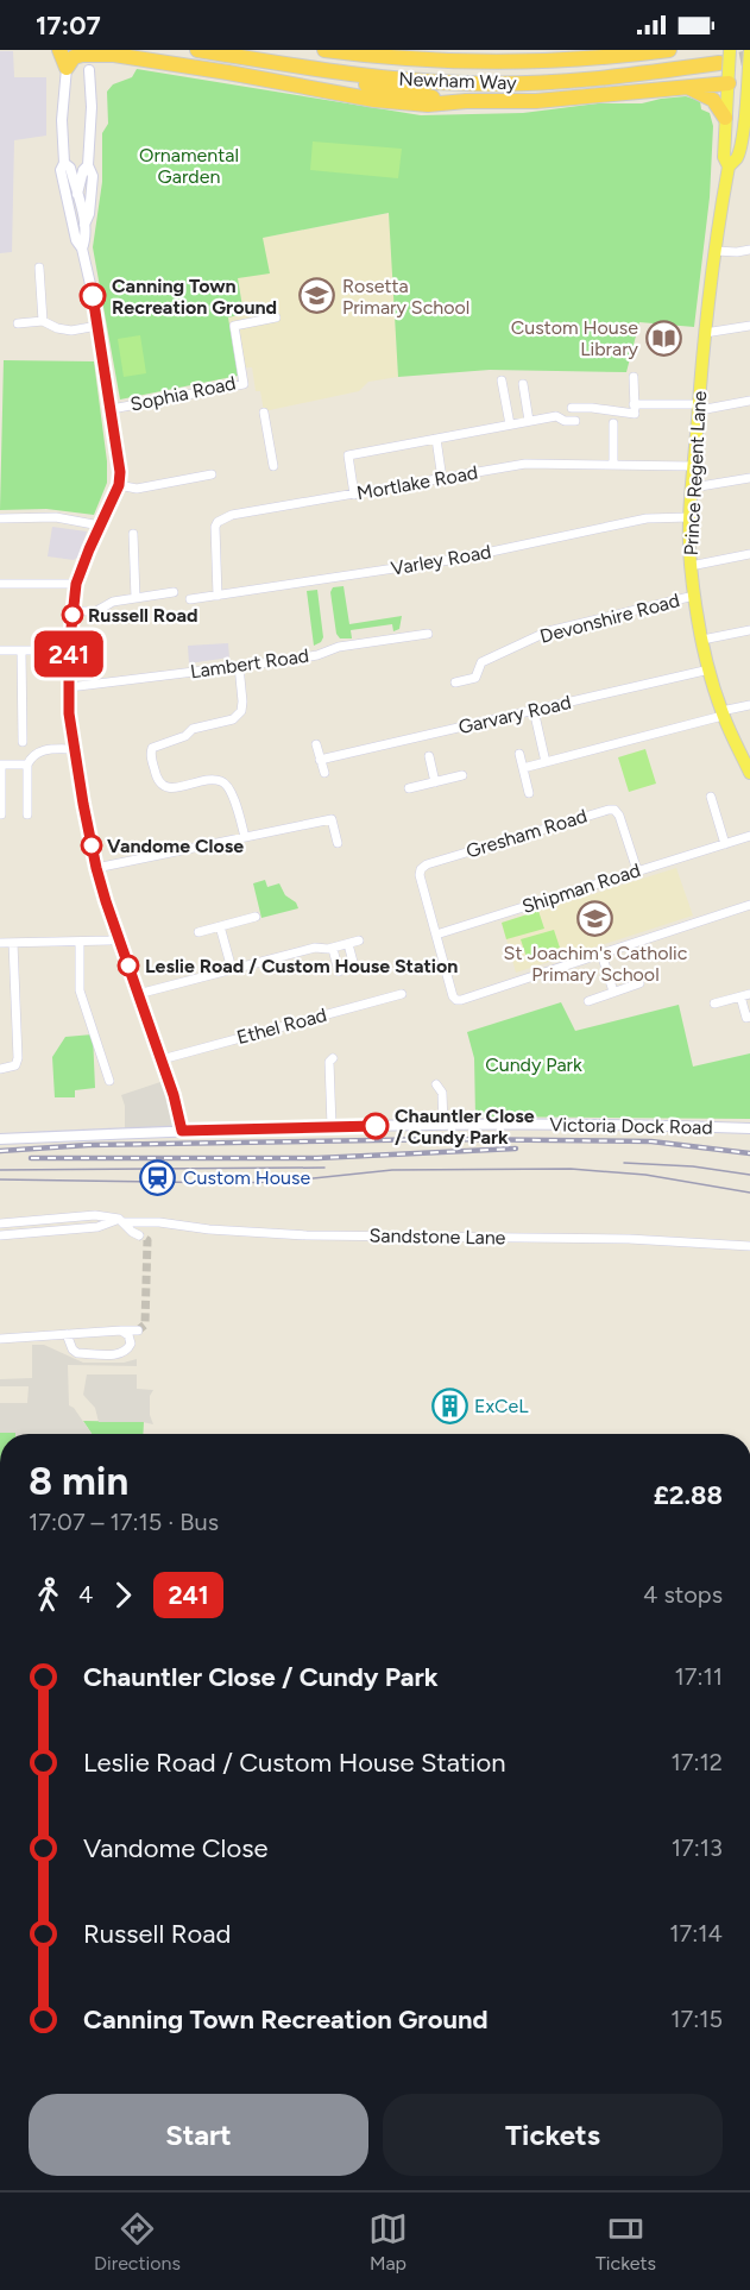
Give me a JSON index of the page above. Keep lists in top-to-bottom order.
{
  "streets": {
    "highway": ["Newham Way"],
    "main road": ["Prince Regent Lane"],
    "street": [
      "Sophia Road",
      "Mortlake Road",
      "Varley Road",
      "Devonshire Road",
      "Lambert Road",
      "Garvary Road",
      "Gresham Road",
      "Shipman Road",
      "Ethel Road",
      "Victoria Dock Road",
      "Sandstone Lane"
    ]
  },
  "crossings": [
    ["Newham Way", "Prince Regent Lane"],
    ["Prince Regent Lane", "Mortlake Road"],
    ["Prince Regent Lane", "Varley Road"],
    ["Prince Regent Lane", "Devonshire Road"],
    ["Prince Regent Lane", "Garvary Road"],
    ["Mortlake Road", "Varley Road"],
    ["Gresham Road", "Shipman Road"]
  ],
  "parks": ["Ornamental Garden", "Cundy Park"],
  "places": {
    "other": [
      "Canning Town Recreation Ground",
      "Russell Road",
      "Vandome Close",
      "Leslie Road / Custom House Station",
      "Chauntler Close / Cundy Park"
    ],
    "school or university": ["Rosetta Primary School", "St Joachim's Catholic Primary School"],
    "library": ["Custom House Library"],
    "station": ["Custom House"],
    "building": ["ExCeL"]
  },
  "lines": ["bus line 241"],
  "page": {
    "status": "17:07",
    "on_map": "241",
    "heading": ["8 min", "17:07 – 17:15 · Bus", "£2.88"],
    "legs": ["4", "241", "4 stops"],
    "list": [
      {
        "name": "Chauntler Close / Cundy Park",
        "value": "17:11"
      },
      {
        "name": "Leslie Road / Custom House Station",
        "value": "17:12"
      },
      {
        "name": "Vandome Close",
        "value": "17:13"
      },
      {
        "name": "Russell Road",
        "value": "17:14"
      },
      {
        "name": "Canning Town Recreation Ground",
        "value": "17:15"
      }
    ],
    "buttons": ["Start", "Tickets"],
    "tabs": ["Directions", "Map", "Tickets"]
  }
}
